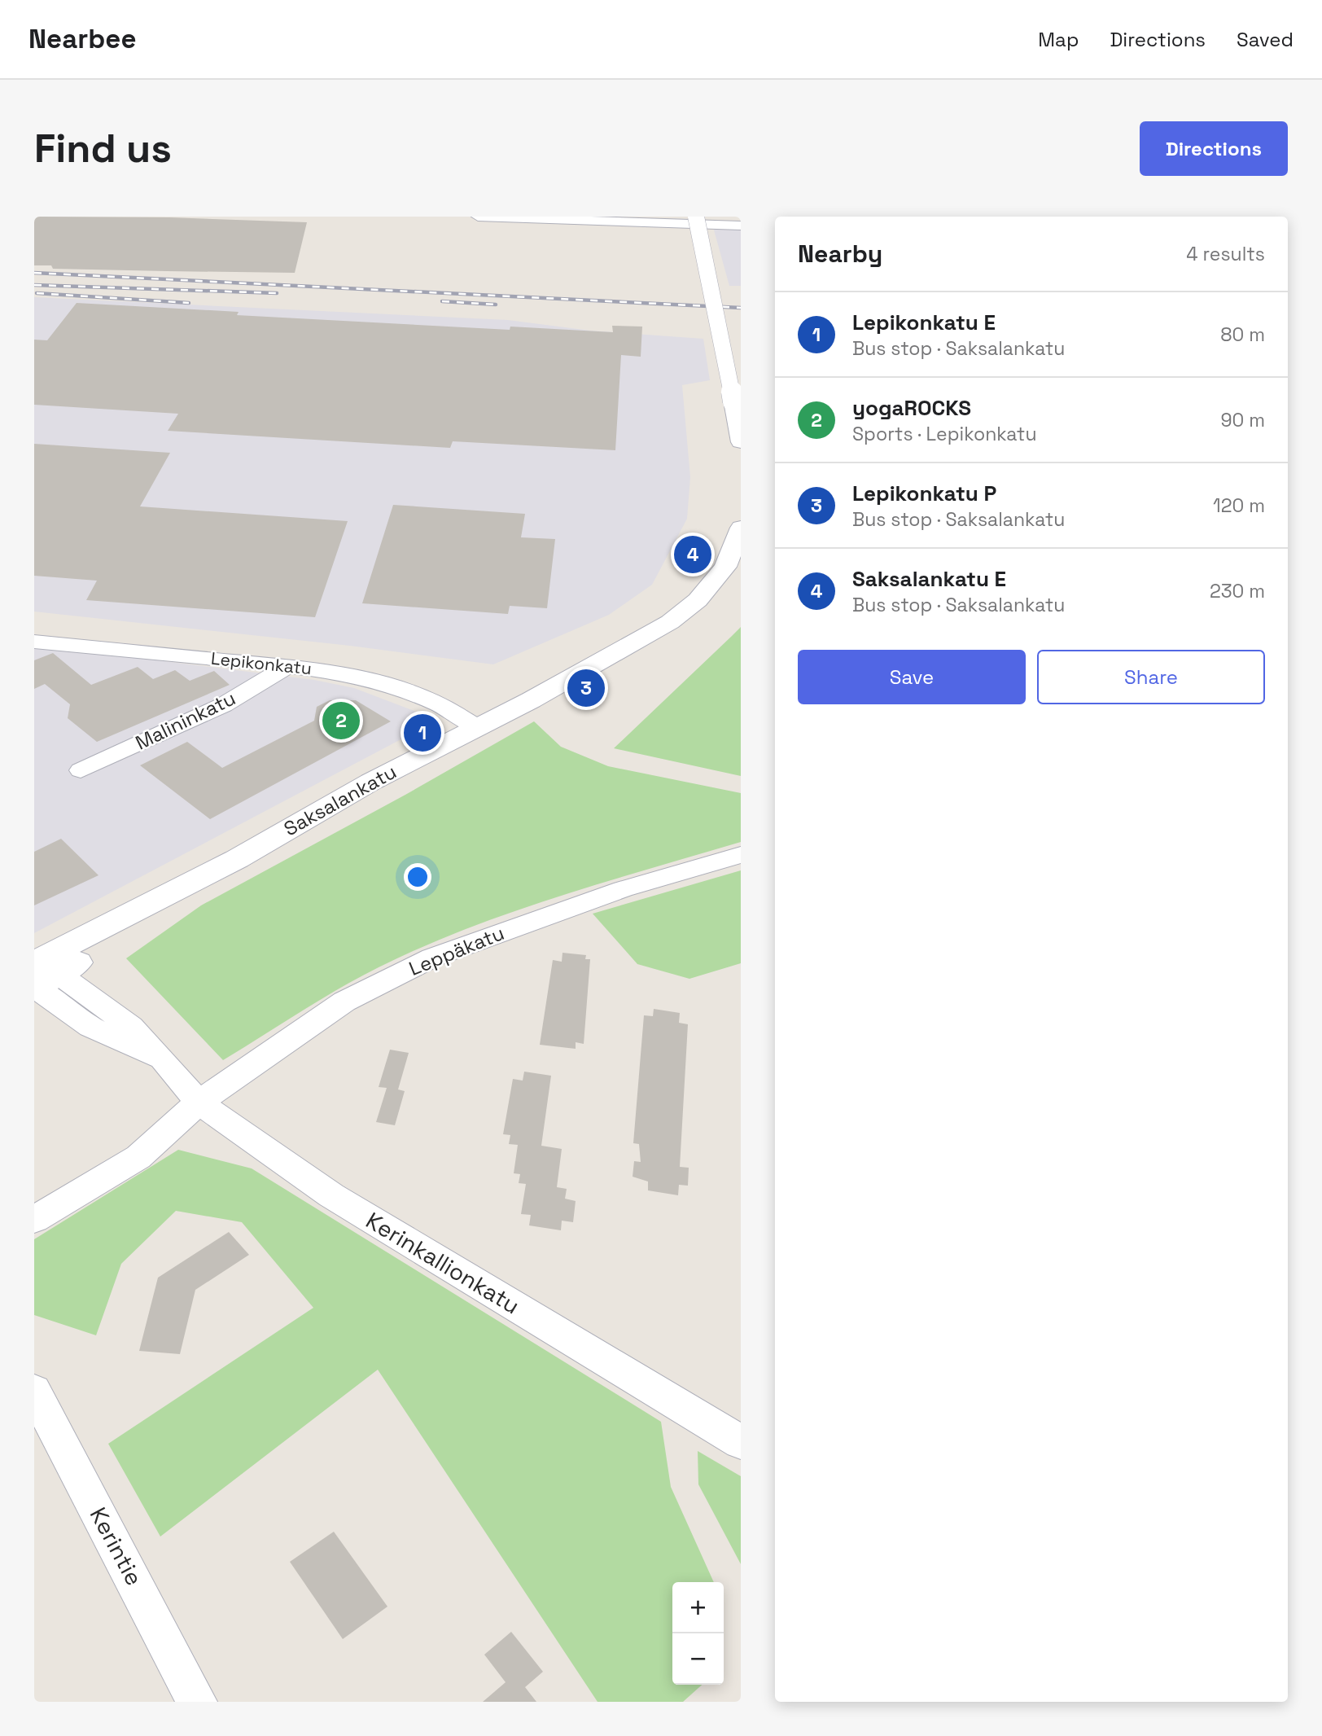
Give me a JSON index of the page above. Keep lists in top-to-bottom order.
{
  "streets": {
    "main road": ["Saksalankatu"],
    "street": [
      "Lepikonkatu",
      "Malininkatu",
      "Leppäkatu",
      "Kerinkallionkatu",
      "Kerintie"
    ]
  },
  "crossings": [
    ["Lepikonkatu", "Malininkatu"],
    ["Lepikonkatu", "Saksalankatu"],
    ["Saksalankatu", "Kerinkallionkatu"],
    ["Leppäkatu", "Kerinkallionkatu"]
  ],
  "page": {
    "header": "Nearbee",
    "nav": ["Map", "Directions", "Saved"],
    "buttons": [
      "Directions",
      ["Save", "Share"]
    ],
    "title": "Find us",
    "heading": ["Nearby", "4 results"],
    "list": [
      {
        "mark": "1",
        "name": "Lepikonkatu E",
        "note": "Bus stop · Saksalankatu",
        "value": "80 m"
      },
      {
        "mark": "2",
        "name": "yogaROCKS",
        "note": "Sports · Lepikonkatu",
        "value": "90 m"
      },
      {
        "mark": "3",
        "name": "Lepikonkatu P",
        "note": "Bus stop · Saksalankatu",
        "value": "120 m"
      },
      {
        "mark": "4",
        "name": "Saksalankatu E",
        "note": "Bus stop · Saksalankatu",
        "value": "230 m"
      }
    ],
    "pins": [
      "4",
      "3",
      "2",
      "1"
    ],
    "map_buttons": ["+", "−"]
  }
}
